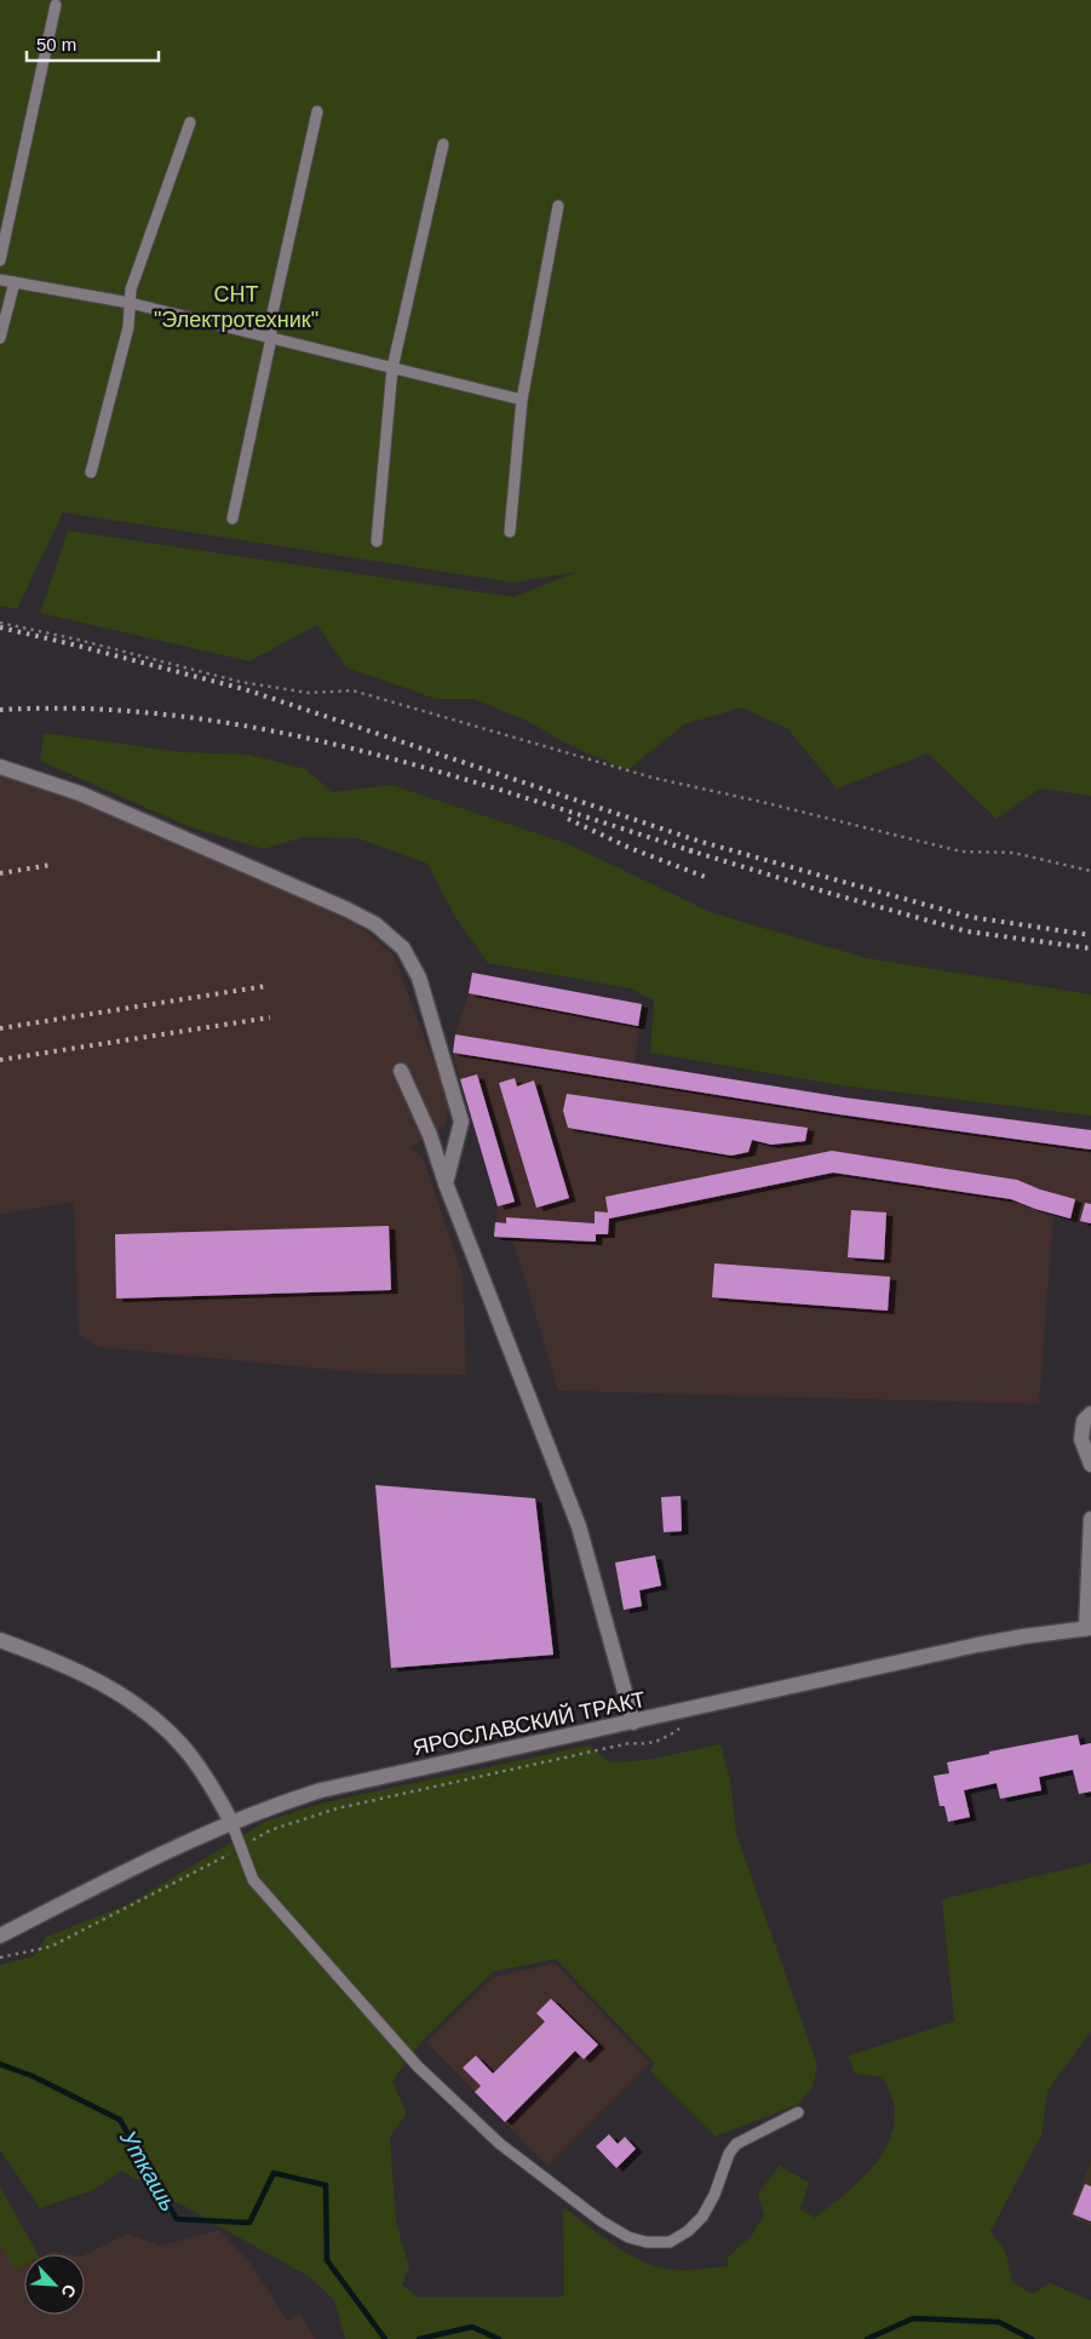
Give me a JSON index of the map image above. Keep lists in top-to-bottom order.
{
  "streets": {
    "street": ["ЯРОСЛАВСКИЙ ТРАКТ"]
  },
  "water": ["Уткашь"],
  "parks": ["СНТ \"Электротехник\""],
  "scale_bar": "50 m",
  "north": "bottom right"
}
